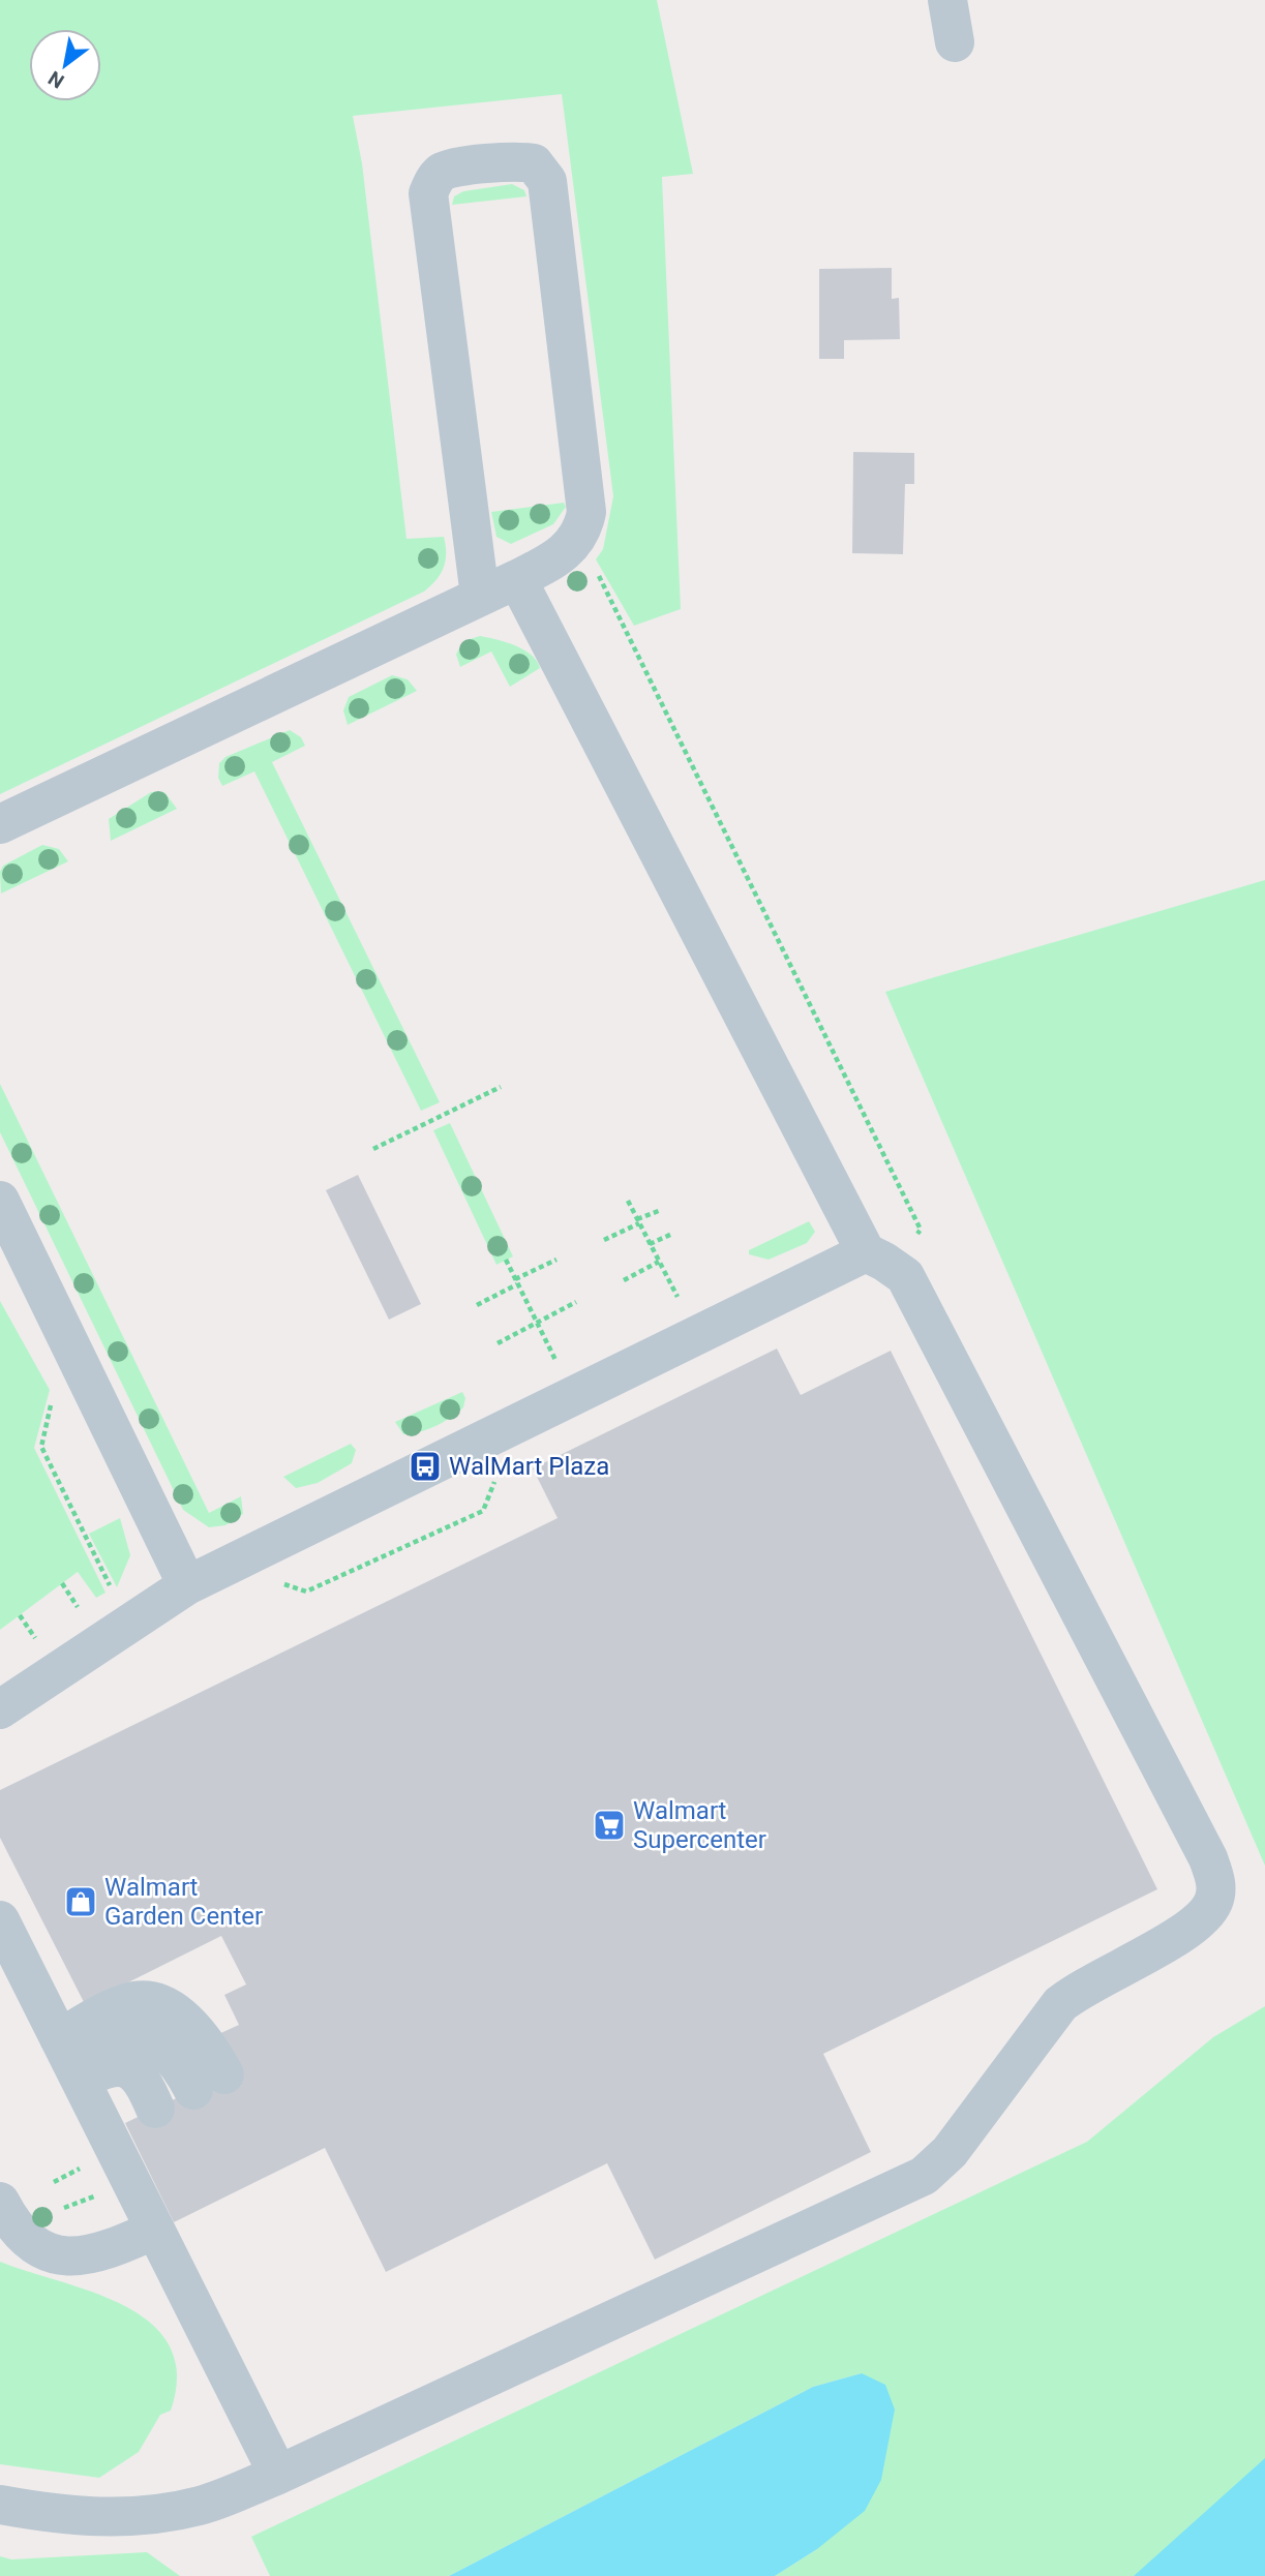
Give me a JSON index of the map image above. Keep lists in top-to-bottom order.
{
  "places": {
    "bus stop": ["WalMart Plaza"],
    "supermarket": ["Walmart Supercenter"],
    "shop": ["Walmart Garden Center"]
  },
  "north": "bottom left"
}
